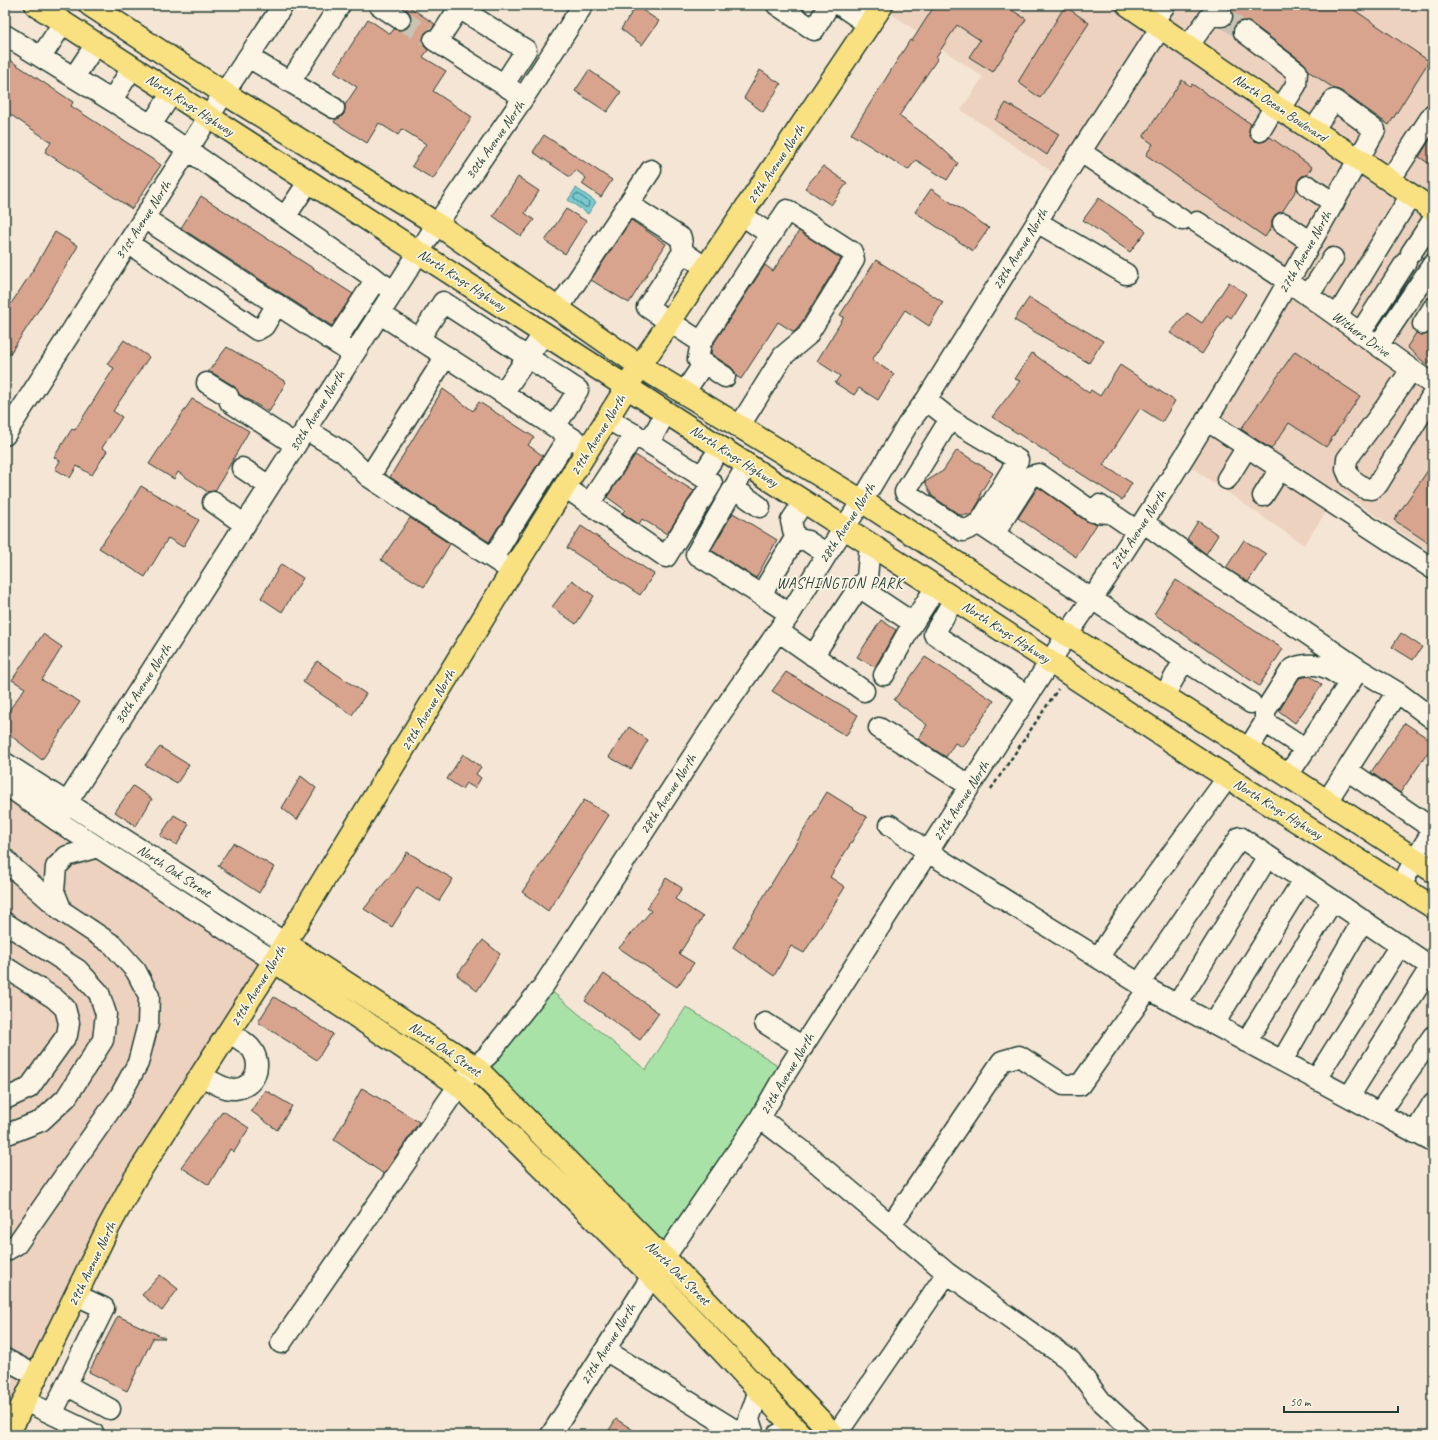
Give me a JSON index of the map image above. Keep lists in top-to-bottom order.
{
  "streets": {
    "main road": [
      "North Kings Highway",
      "North Ocean Boulevard",
      "29th Avenue North",
      "North Oak Street"
    ],
    "street": [
      "30th Avenue North",
      "31st Avenue North",
      "28th Avenue North",
      "27th Avenue North",
      "Withers Drive"
    ]
  },
  "crossings": [
    ["North Kings Highway", "30th Avenue North"],
    ["North Kings Highway", "29th Avenue North"],
    ["North Kings Highway", "31st Avenue North"],
    ["North Kings Highway", "28th Avenue North"],
    ["North Kings Highway", "27th Avenue North"],
    ["North Ocean Boulevard", "28th Avenue North"],
    ["North Ocean Boulevard", "27th Avenue North"],
    ["30th Avenue North", "North Oak Street"],
    ["29th Avenue North", "North Oak Street"],
    ["28th Avenue North", "Withers Drive"],
    ["28th Avenue North", "North Oak Street"],
    ["27th Avenue North", "Withers Drive"],
    ["27th Avenue North", "North Oak Street"]
  ],
  "districts": ["WASHINGTON PARK"],
  "scale_bar": "50 m"
}
